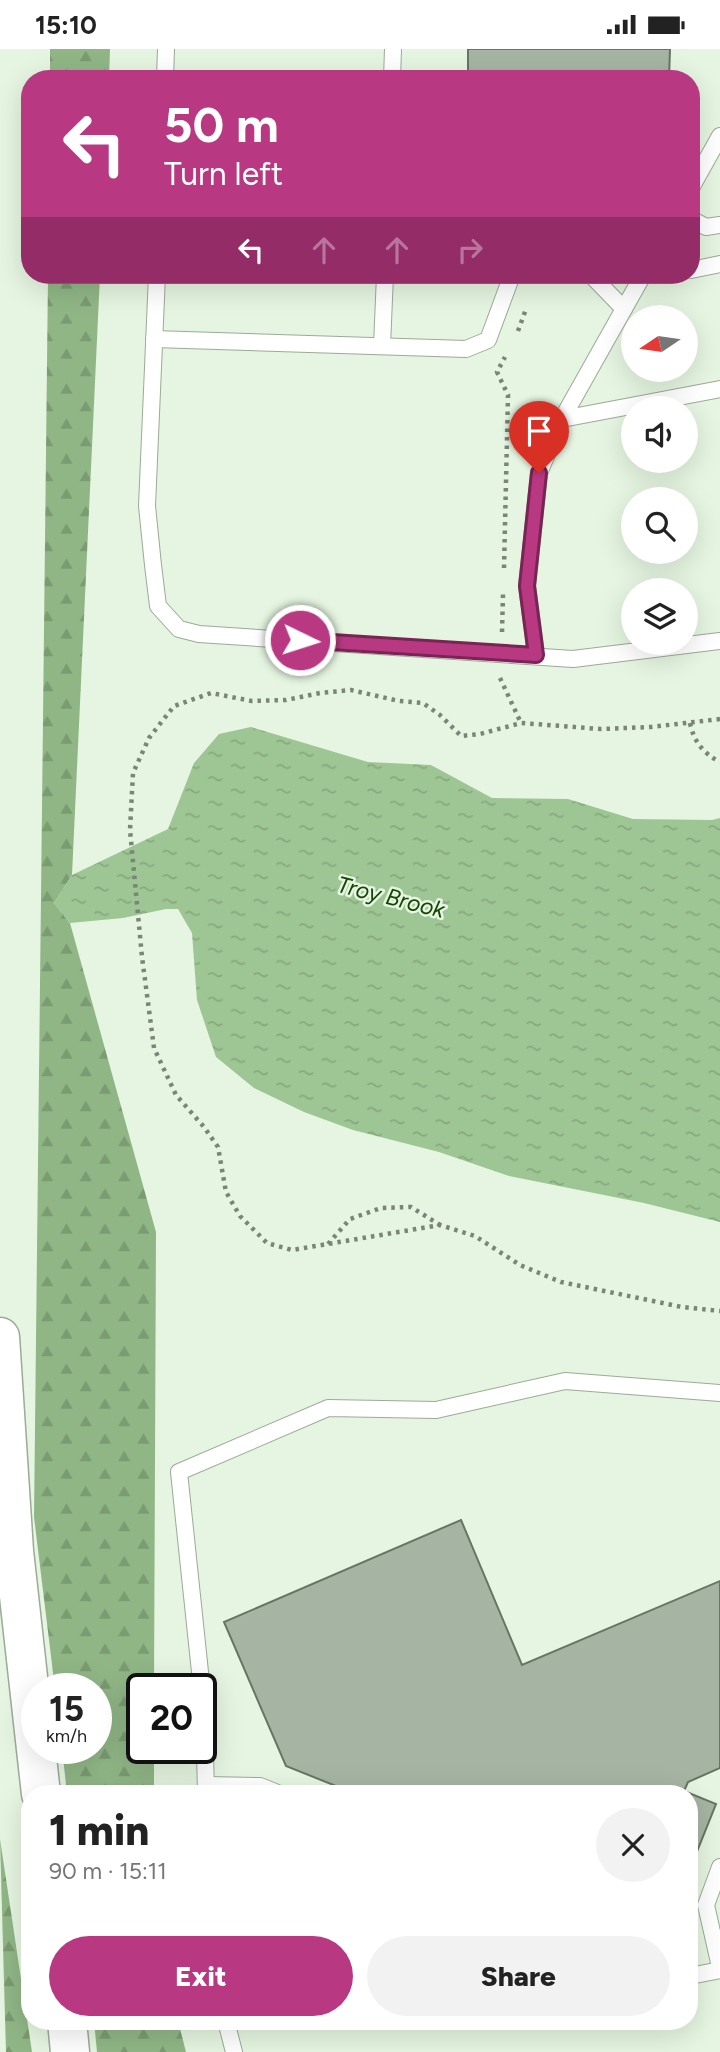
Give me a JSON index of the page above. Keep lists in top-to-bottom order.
{
  "water": ["Troy Brook"],
  "north": "left",
  "page": {
    "status": "15:10",
    "turn": ["50 m", "Turn left"],
    "speed": "15 km/h",
    "limit": "20",
    "heading": ["1 min", "90 m · 15:11"],
    "buttons": ["Exit", "Share"]
  }
}
